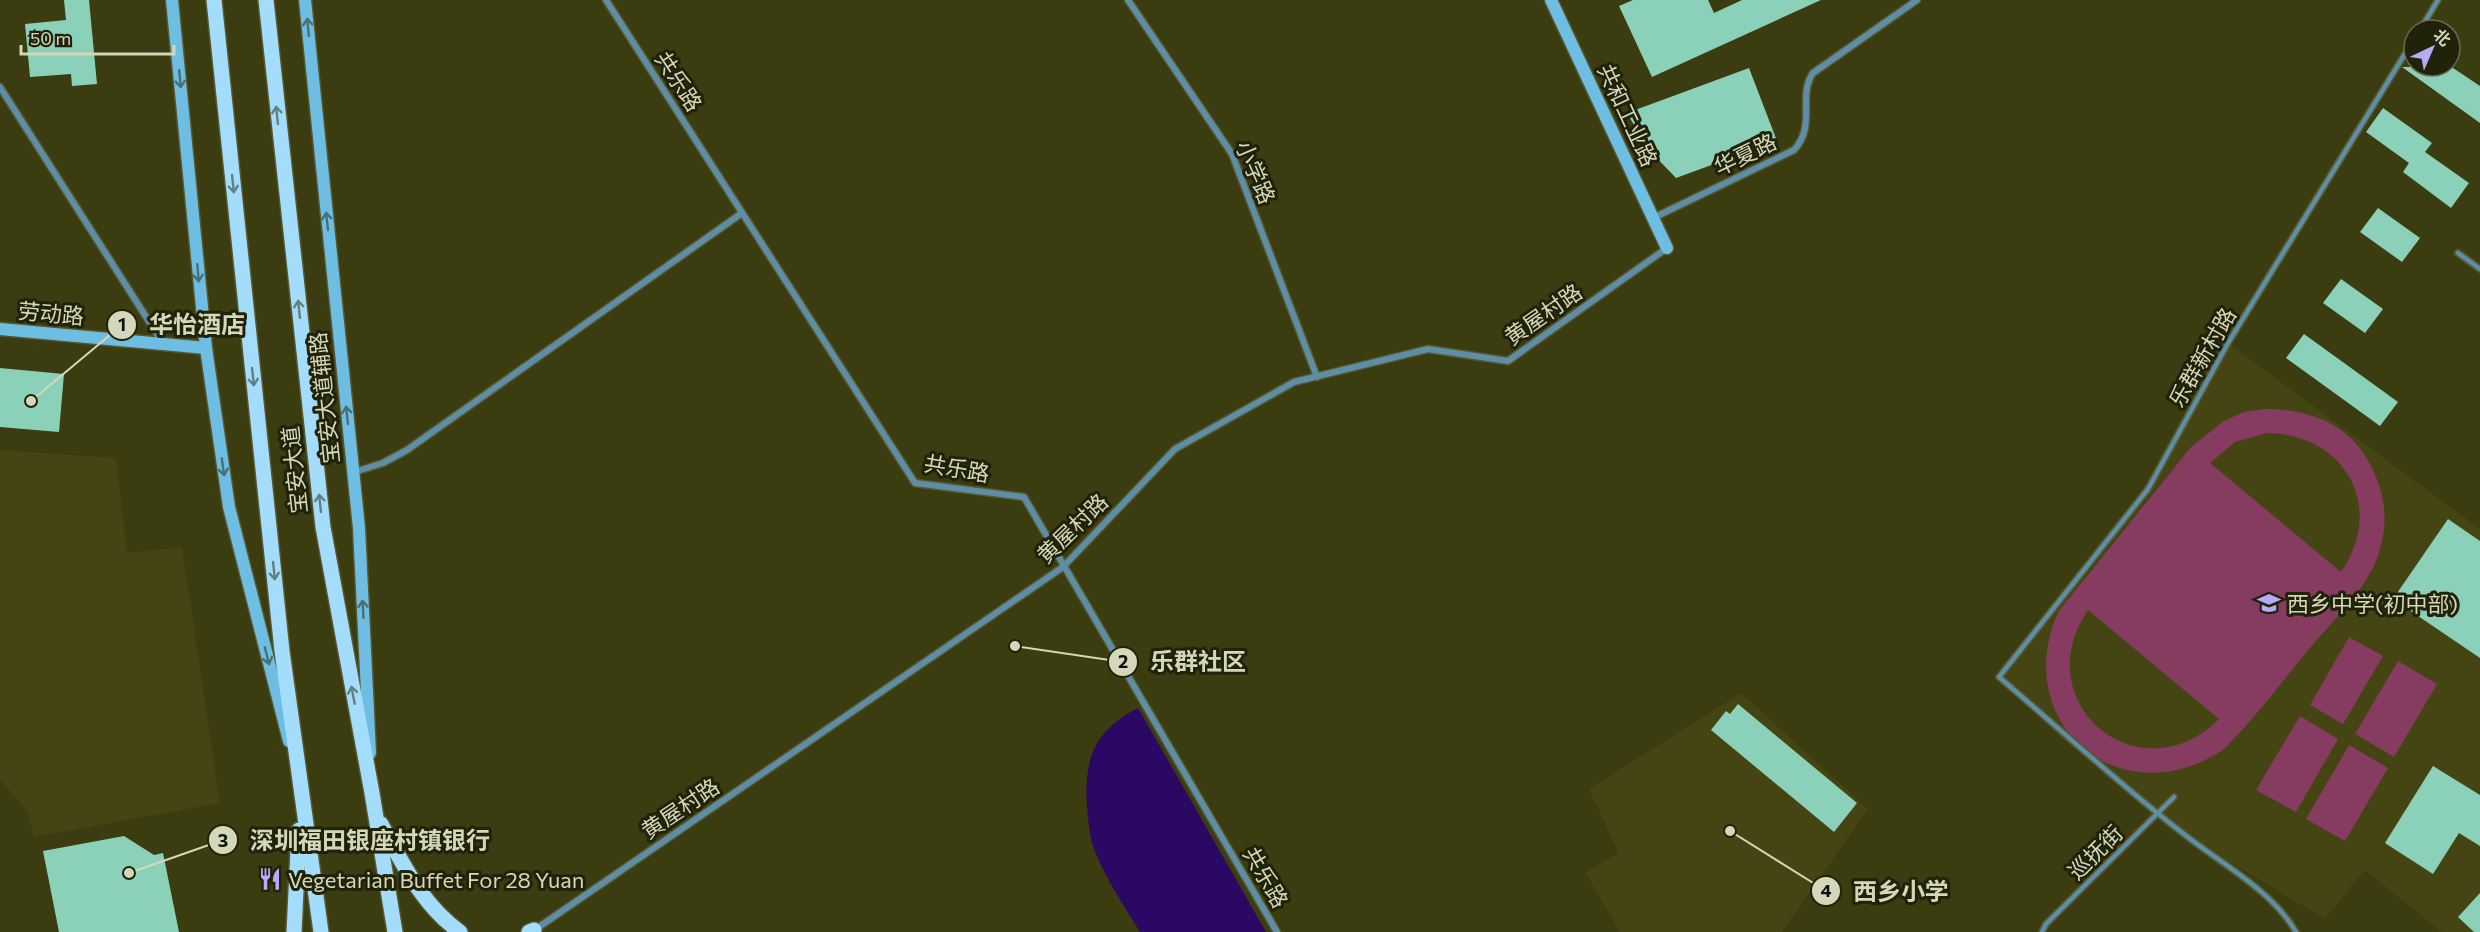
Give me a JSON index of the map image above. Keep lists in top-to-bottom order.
{
  "streets": {
    "main road": [
      "共和工业路",
      "劳动路",
      "宝安大道辅路",
      "宝安大道"
    ],
    "street": [
      "共乐路",
      "华夏路",
      "小学路",
      "黄屋村路"
    ],
    "lane": ["乐群新村路", "巡抚街"]
  },
  "crossings": [
    ["共乐路", "黄屋村路"],
    ["共和工业路", "华夏路"],
    ["共和工业路", "黄屋村路"],
    ["小学路", "黄屋村路"],
    ["乐群新村路", "巡抚街"],
    ["宝安大道辅路", "宝安大道"]
  ],
  "one_way": ["宝安大道辅路"],
  "places": {
    "other": [
      "华怡酒店",
      "乐群社区",
      "西乡小学",
      "深圳福田银座村镇银行"
    ],
    "school or university": ["西乡中学(初中部)"],
    "restaurant": ["Vegetarian Buffet For 28 Yuan"]
  },
  "scale_bar": "50 m",
  "north": "top right"
}
